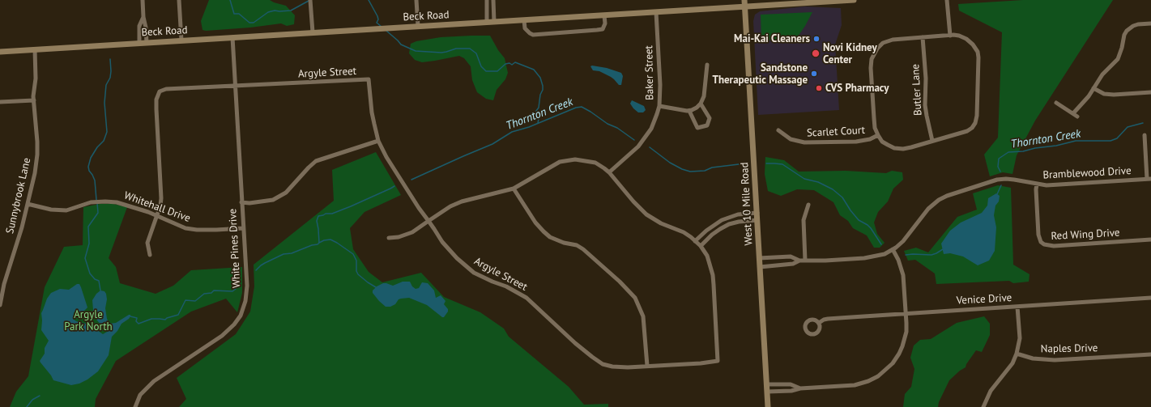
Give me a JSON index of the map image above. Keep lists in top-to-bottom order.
{
  "streets": {
    "main road": ["Beck Road", "West 10 Mile Road"],
    "street": [
      "Argyle Street",
      "Baker Street",
      "Butler Lane",
      "Scarlet Court",
      "Bramblewood Drive",
      "Sunnybrook Lane",
      "Whitehall Drive",
      "Red Wing Drive",
      "White Pines Drive",
      "Venice Drive",
      "Naples Drive"
    ]
  },
  "crossings": [
    ["Beck Road", "Baker Street"],
    ["Beck Road", "Sunnybrook Lane"],
    ["Beck Road", "West 10 Mile Road"],
    ["Beck Road", "White Pines Drive"],
    ["Argyle Street", "Whitehall Drive"],
    ["Argyle Street", "White Pines Drive"],
    ["Bramblewood Drive", "West 10 Mile Road"],
    ["Bramblewood Drive", "Red Wing Drive"],
    ["Sunnybrook Lane", "Whitehall Drive"],
    ["Whitehall Drive", "White Pines Drive"]
  ],
  "water": ["Thornton Creek"],
  "parks": ["Argyle Park North"],
  "places": [
    "Mai-Kai Cleaners",
    "Novi Kidney Center",
    "Sandstone Therapeutic Massage",
    "CVS Pharmacy"
  ]
}
